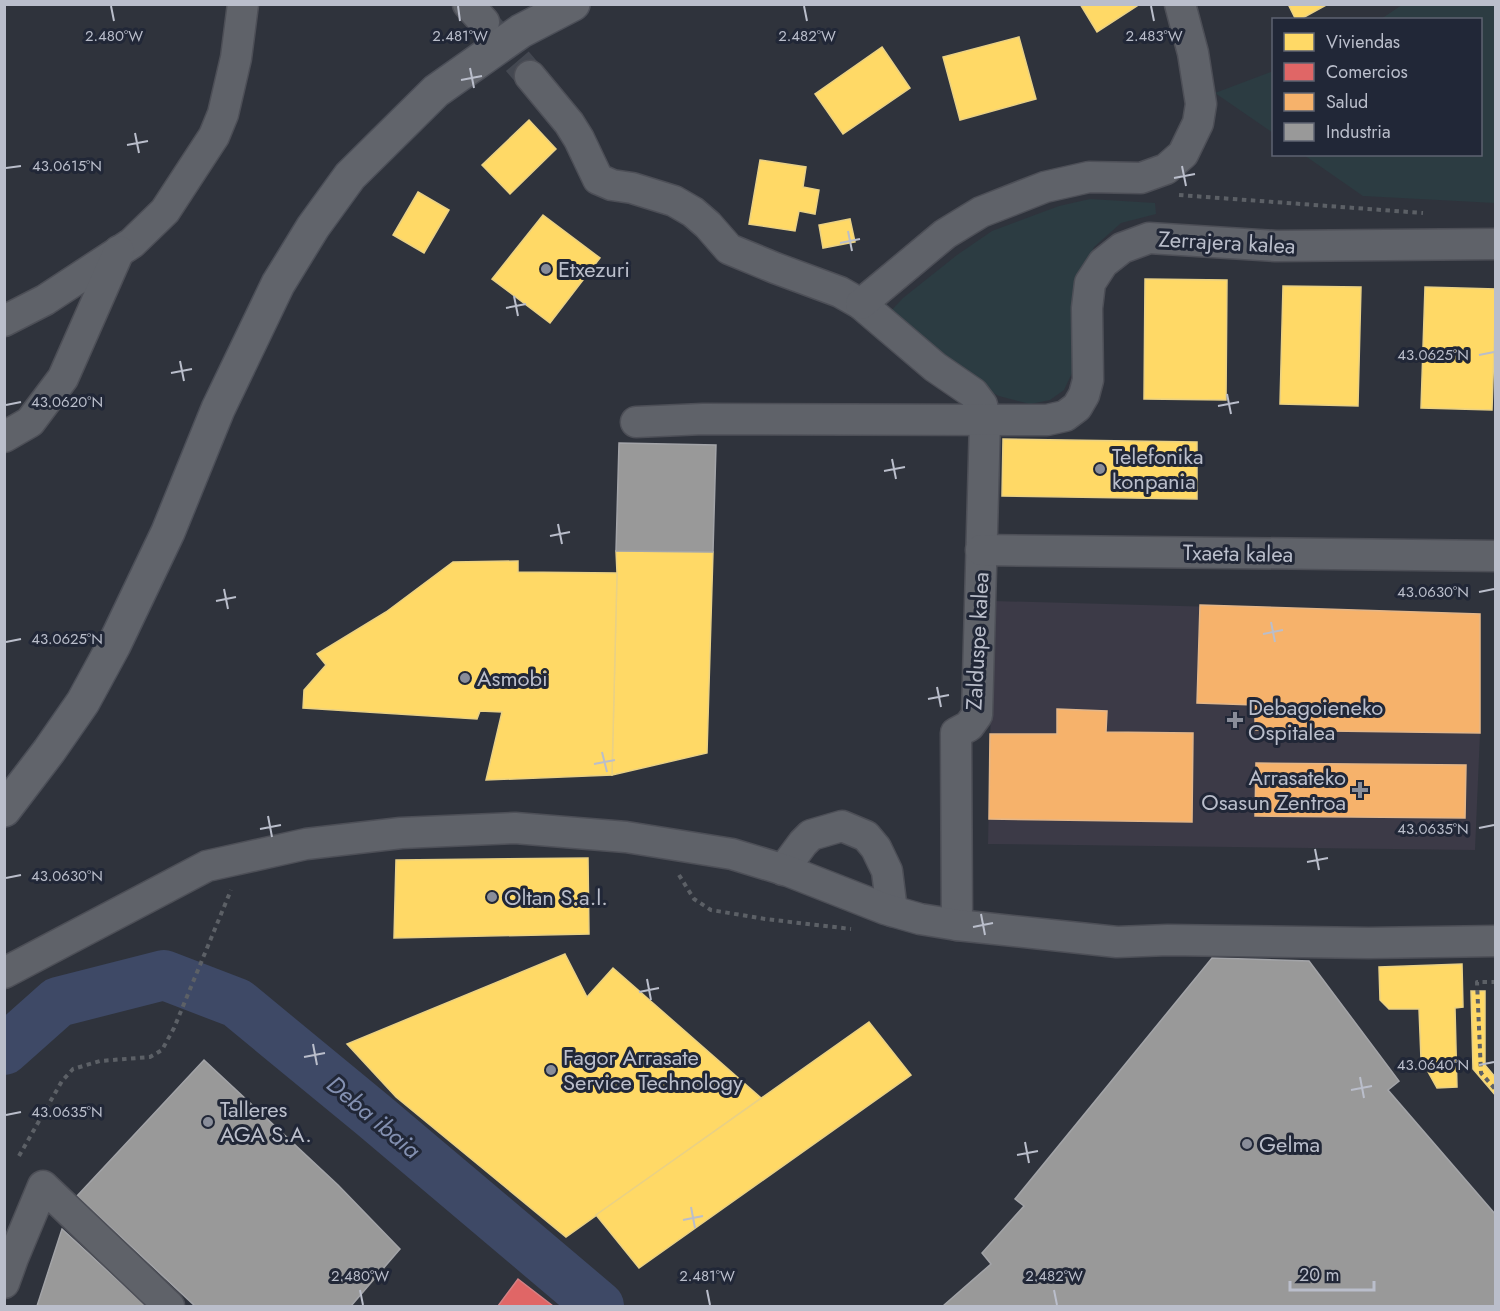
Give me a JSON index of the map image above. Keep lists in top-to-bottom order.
{
  "streets": {
    "street": ["Zerrajera kalea", "Txaeta kalea", "Zalduspe kalea"]
  },
  "crossings": [
    ["Zerrajera kalea", "Zalduspe kalea"],
    ["Txaeta kalea", "Zalduspe kalea"]
  ],
  "water": ["Deba ibaia"],
  "places": {
    "other": [
      "Etxezuri",
      "Telefonika konpania",
      "Asmobi",
      "Oltan S.a.l.",
      "Fagor Arrasate Service Technology",
      "Talleres AGA S.A.",
      "Gelma"
    ],
    "health": ["Debagoieneko Ospitalea", "Arrasateko Osasun Zentroa"]
  },
  "legend": [
    "Viviendas",
    "Comercios",
    "Salud",
    "Industria"
  ],
  "scale_bar": "20 m",
  "coordinates": [
    "2.480°W",
    "2.481°W",
    "2.482°W",
    "2.483°W",
    "43.0615°N",
    "43.0625°N",
    "43.0620°N",
    "43.0630°N",
    "43.0635°N",
    "43.0640°N"
  ]
}
